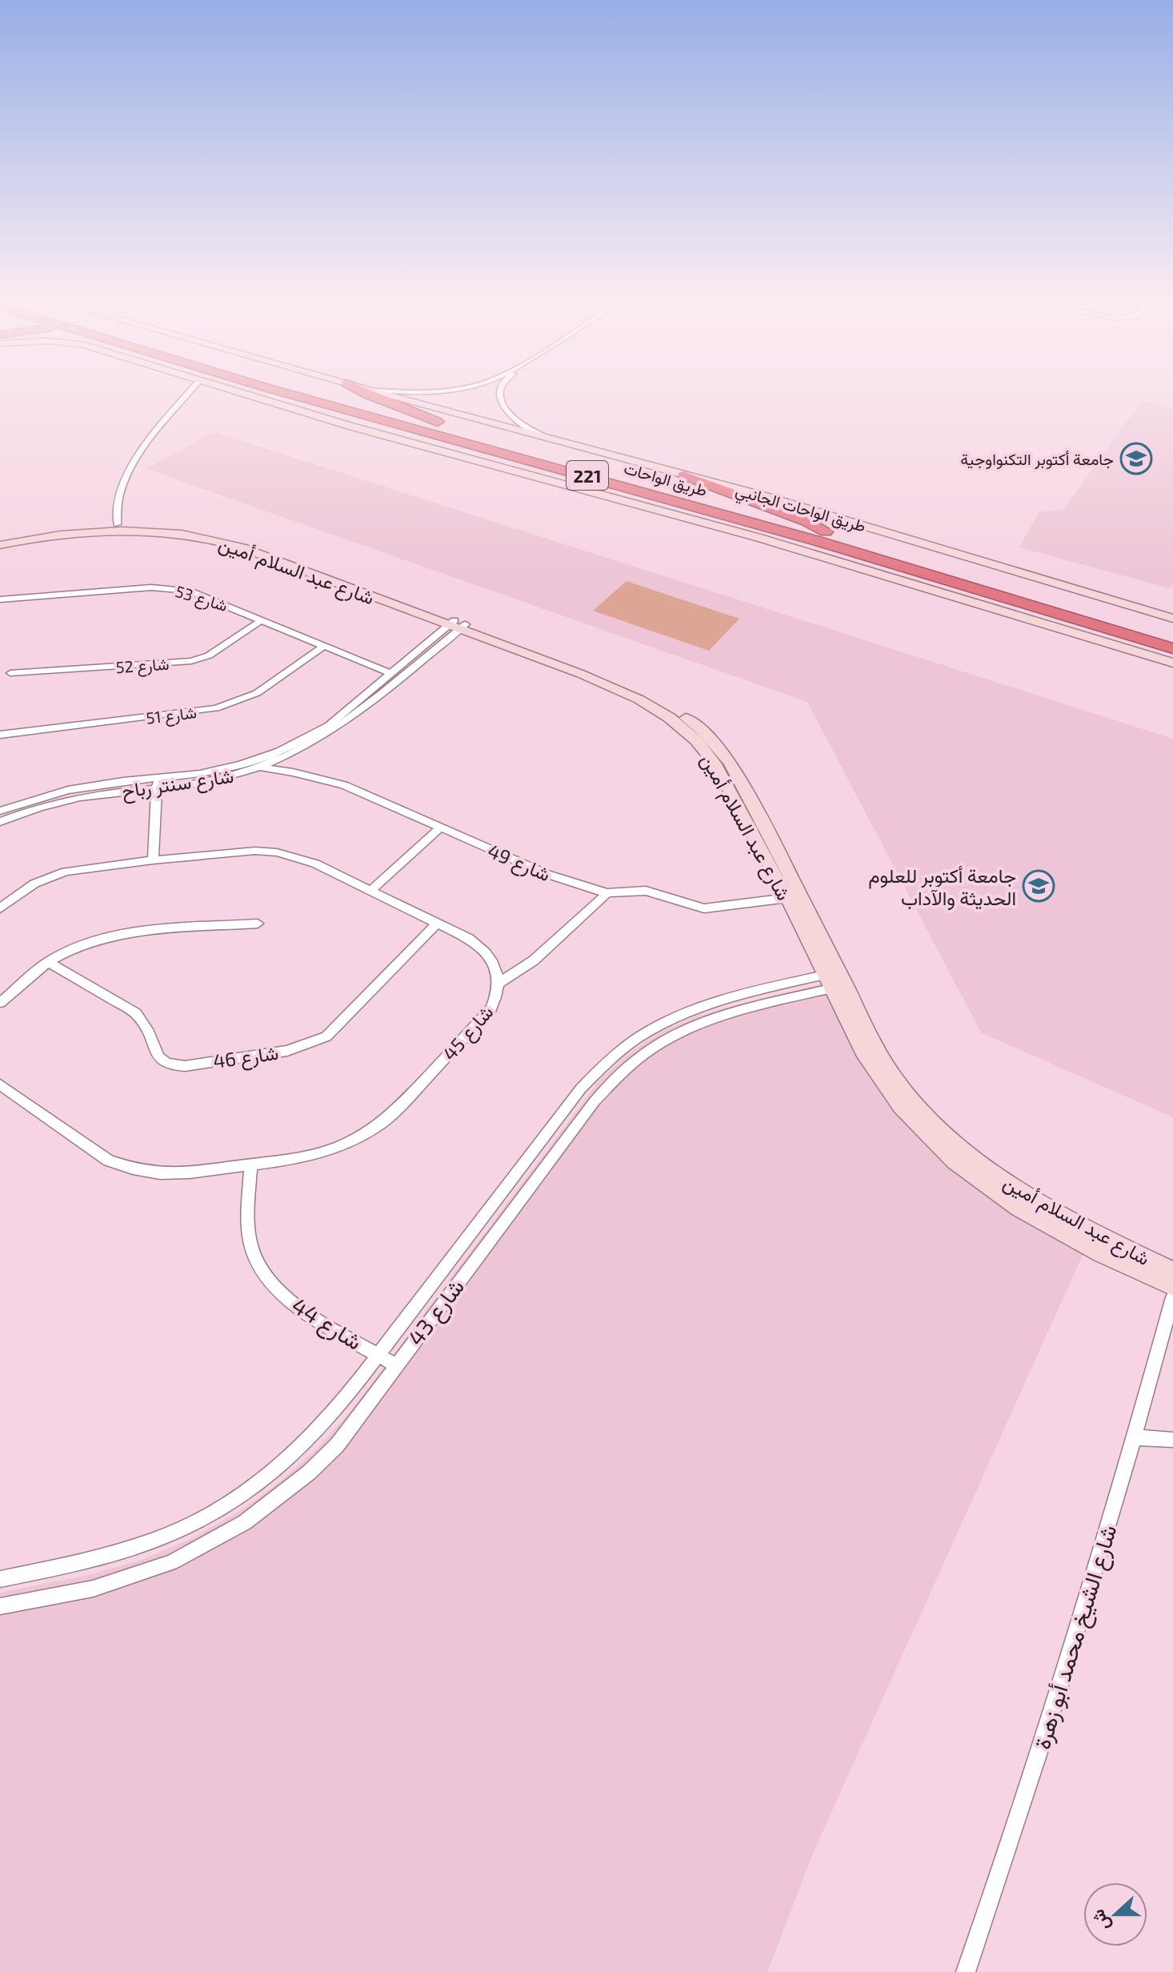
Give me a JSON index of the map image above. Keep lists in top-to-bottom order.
{
  "streets": {
    "highway": ["221", "طريق الواحات"],
    "street": [
      "طريق الواحات الجانبي",
      "شارع عبد السلام أمين",
      "شارع 53",
      "شارع 52",
      "شارع 51",
      "شارع سنتر رباح",
      "شارع 49",
      "شارع 45",
      "شارع 46",
      "شارع 43",
      "شارع 44",
      "شارع الشيخ محمد أبو زهرة"
    ]
  },
  "crossings": [
    ["شارع عبد السلام أمين", "شارع سنتر رباح"],
    ["شارع عبد السلام أمين", "شارع 49"],
    ["شارع عبد السلام أمين", "شارع 43"],
    ["شارع 53", "شارع 52"],
    ["شارع 53", "شارع 51"],
    ["شارع 53", "شارع سنتر رباح"],
    ["شارع سنتر رباح", "شارع 49"],
    ["شارع 45", "شارع 46"],
    ["شارع 45", "شارع 44"],
    ["شارع 43", "شارع 44"]
  ],
  "places": {
    "school or university": ["جامعة أكتوبر التكنواوجية", "جامعة أكتوبر للعلوم الحديثة والآداب"]
  },
  "north": "left"
}
